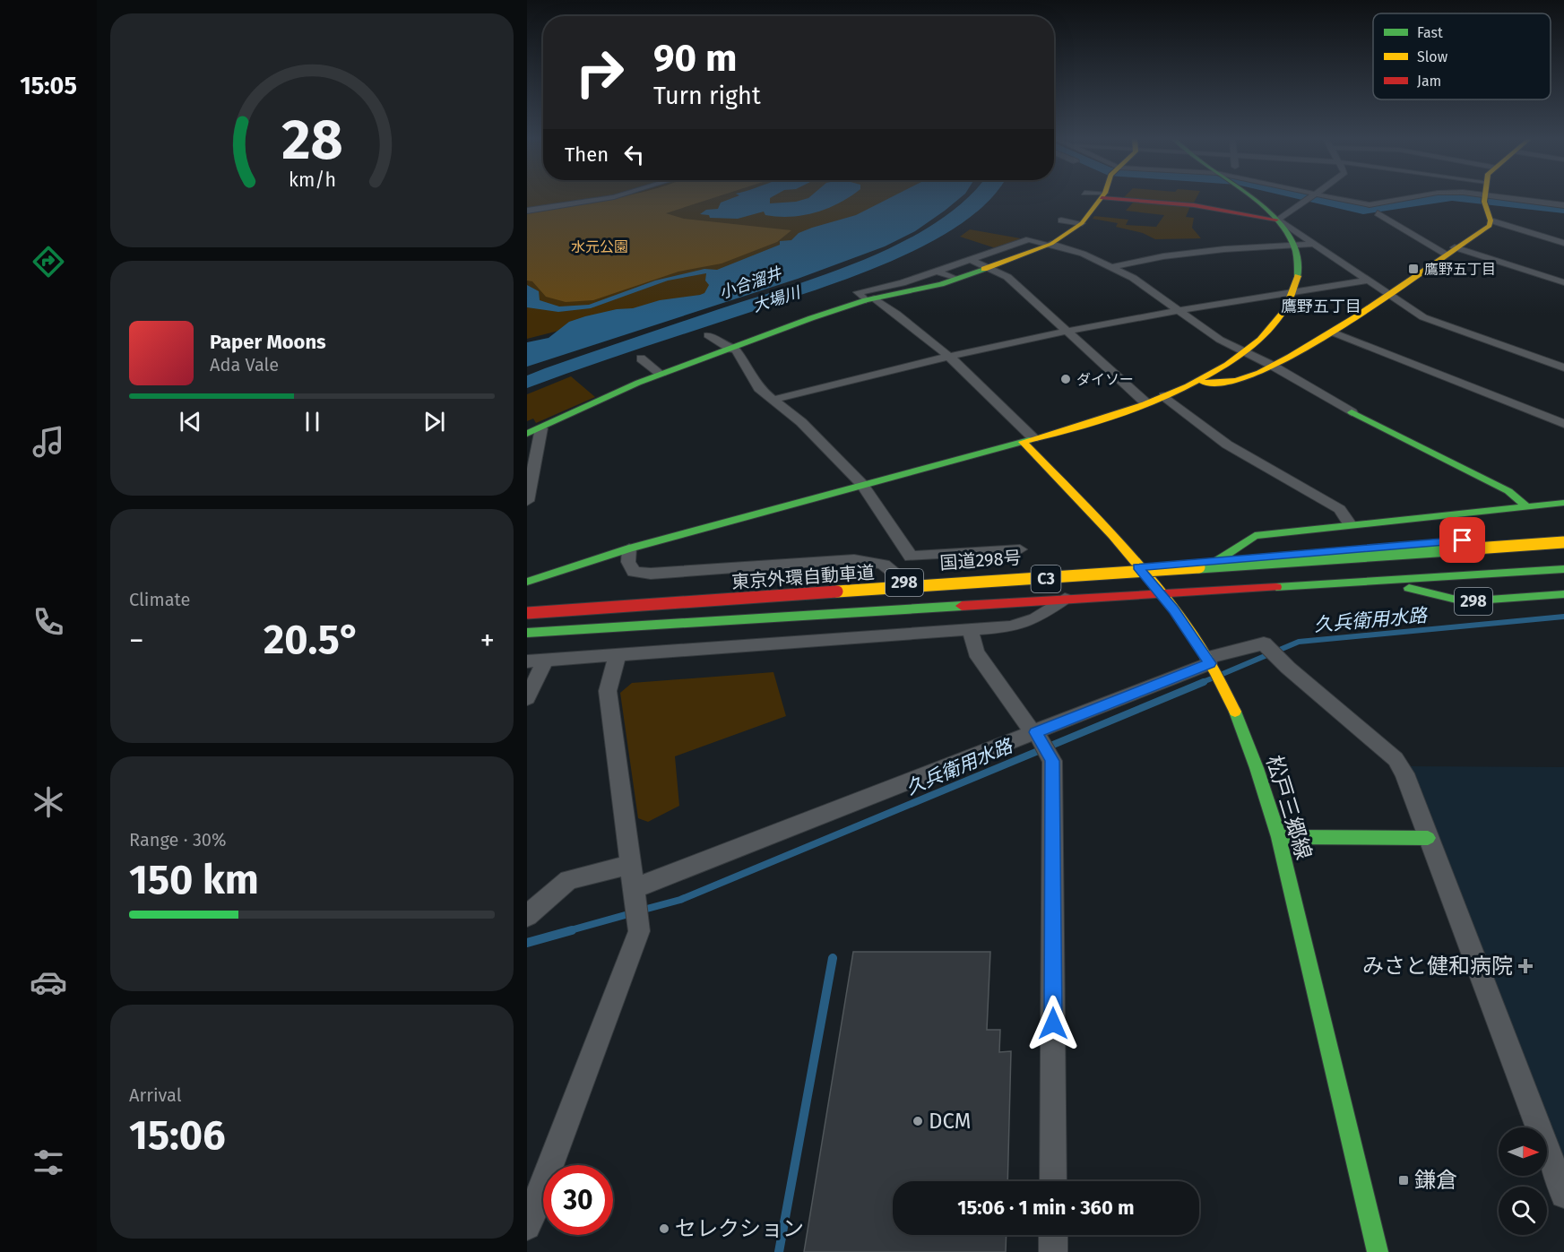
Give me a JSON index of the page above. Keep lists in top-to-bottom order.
{
  "streets": {
    "main road": [
      "国道298号",
      "東京外環自動車道",
      "C3",
      "298",
      "松戸三郷線"
    ]
  },
  "crossings": [
    ["国道298号", "298"],
    ["国道298号", "松戸三郷線"],
    ["298", "松戸三郷線"]
  ],
  "districts": ["鷹野五丁目"],
  "water": ["小合溜井", "大場川", "久兵衛用水路"],
  "parks": ["水元公園"],
  "places": {
    "transit": ["鷹野五丁目", "鎌倉"],
    "other": ["ダイソー", "DCM", "セレクション"],
    "health": ["みさと健和病院"]
  },
  "legend": ["Fast", "Slow", "Jam"],
  "north": "right",
  "page": {
    "tabs": "15:05",
    "turn": ["90 m", "Turn right"],
    "then": "Then",
    "song": ["Paper Moons", "Ada Vale"],
    "tile": [
      "Climate",
      ["Range · 30%", "150 km"],
      ["Arrival", "15:06"]
    ],
    "heat": ["−", "20.5°", "+"],
    "limit": "30",
    "trip": "15:06 · 1 min · 360 m",
    "gauge": ["28", "km/h"]
  }
}
